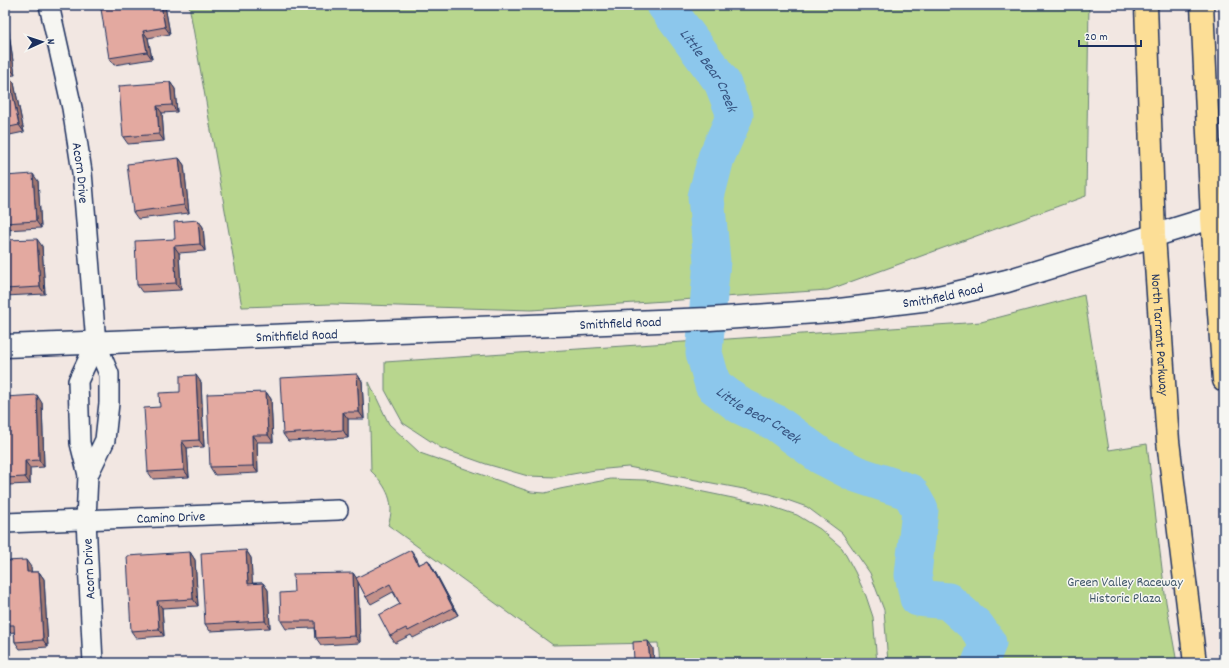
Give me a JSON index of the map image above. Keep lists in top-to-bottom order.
{
  "streets": {
    "main road": ["Smithfield Road", "North Tarrant Parkway"],
    "street": ["Acorn Drive", "Camino Drive"]
  },
  "crossings": [
    ["Acorn Drive", "Smithfield Road"],
    ["Acorn Drive", "Camino Drive"],
    ["Smithfield Road", "North Tarrant Parkway"]
  ],
  "water": ["Little Bear Creek"],
  "parks": ["Green Valley Raceway Historic Plaza"],
  "scale_bar": "20 m",
  "north": "right"
}
